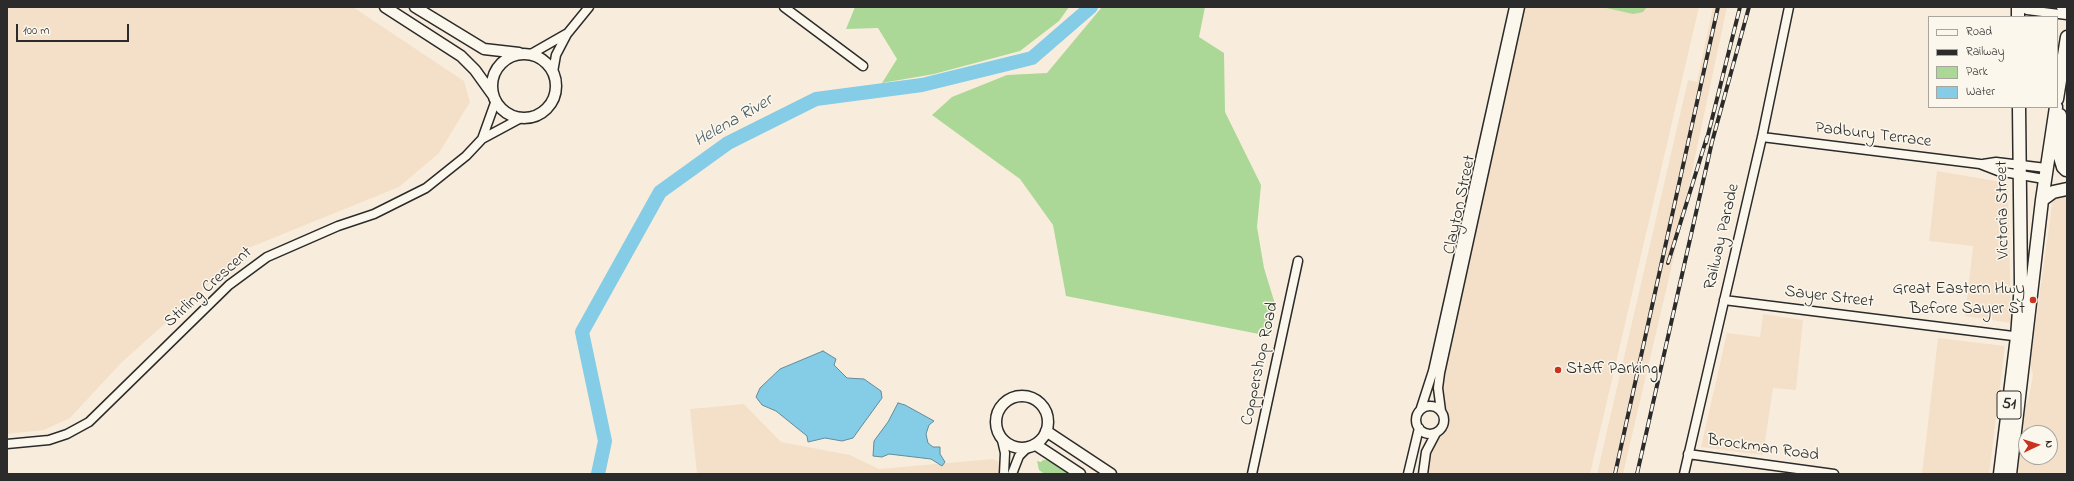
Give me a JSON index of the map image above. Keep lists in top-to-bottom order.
{
  "streets": {
    "highway": ["Victoria Street", "51"],
    "street": [
      "Padbury Terrace",
      "Clayton Street",
      "Railway Parade",
      "Stirling Crescent",
      "Sayer Street",
      "Coppershop Road",
      "Brockman Road"
    ]
  },
  "crossings": [
    ["Padbury Terrace", "Victoria Street"],
    ["Padbury Terrace", "Railway Parade"],
    ["Padbury Terrace", "51"],
    ["Victoria Street", "Sayer Street"],
    ["Victoria Street", "51"],
    ["Railway Parade", "Sayer Street"],
    ["Railway Parade", "Brockman Road"],
    ["Sayer Street", "51"]
  ],
  "water": ["Helena River"],
  "places": ["Great Eastern Hwy Before Sayer St", "Staff Parking"],
  "legend": [
    "Road",
    "Railway",
    "Park",
    "Water"
  ],
  "scale_bar": "100 m",
  "north": "right"
}
